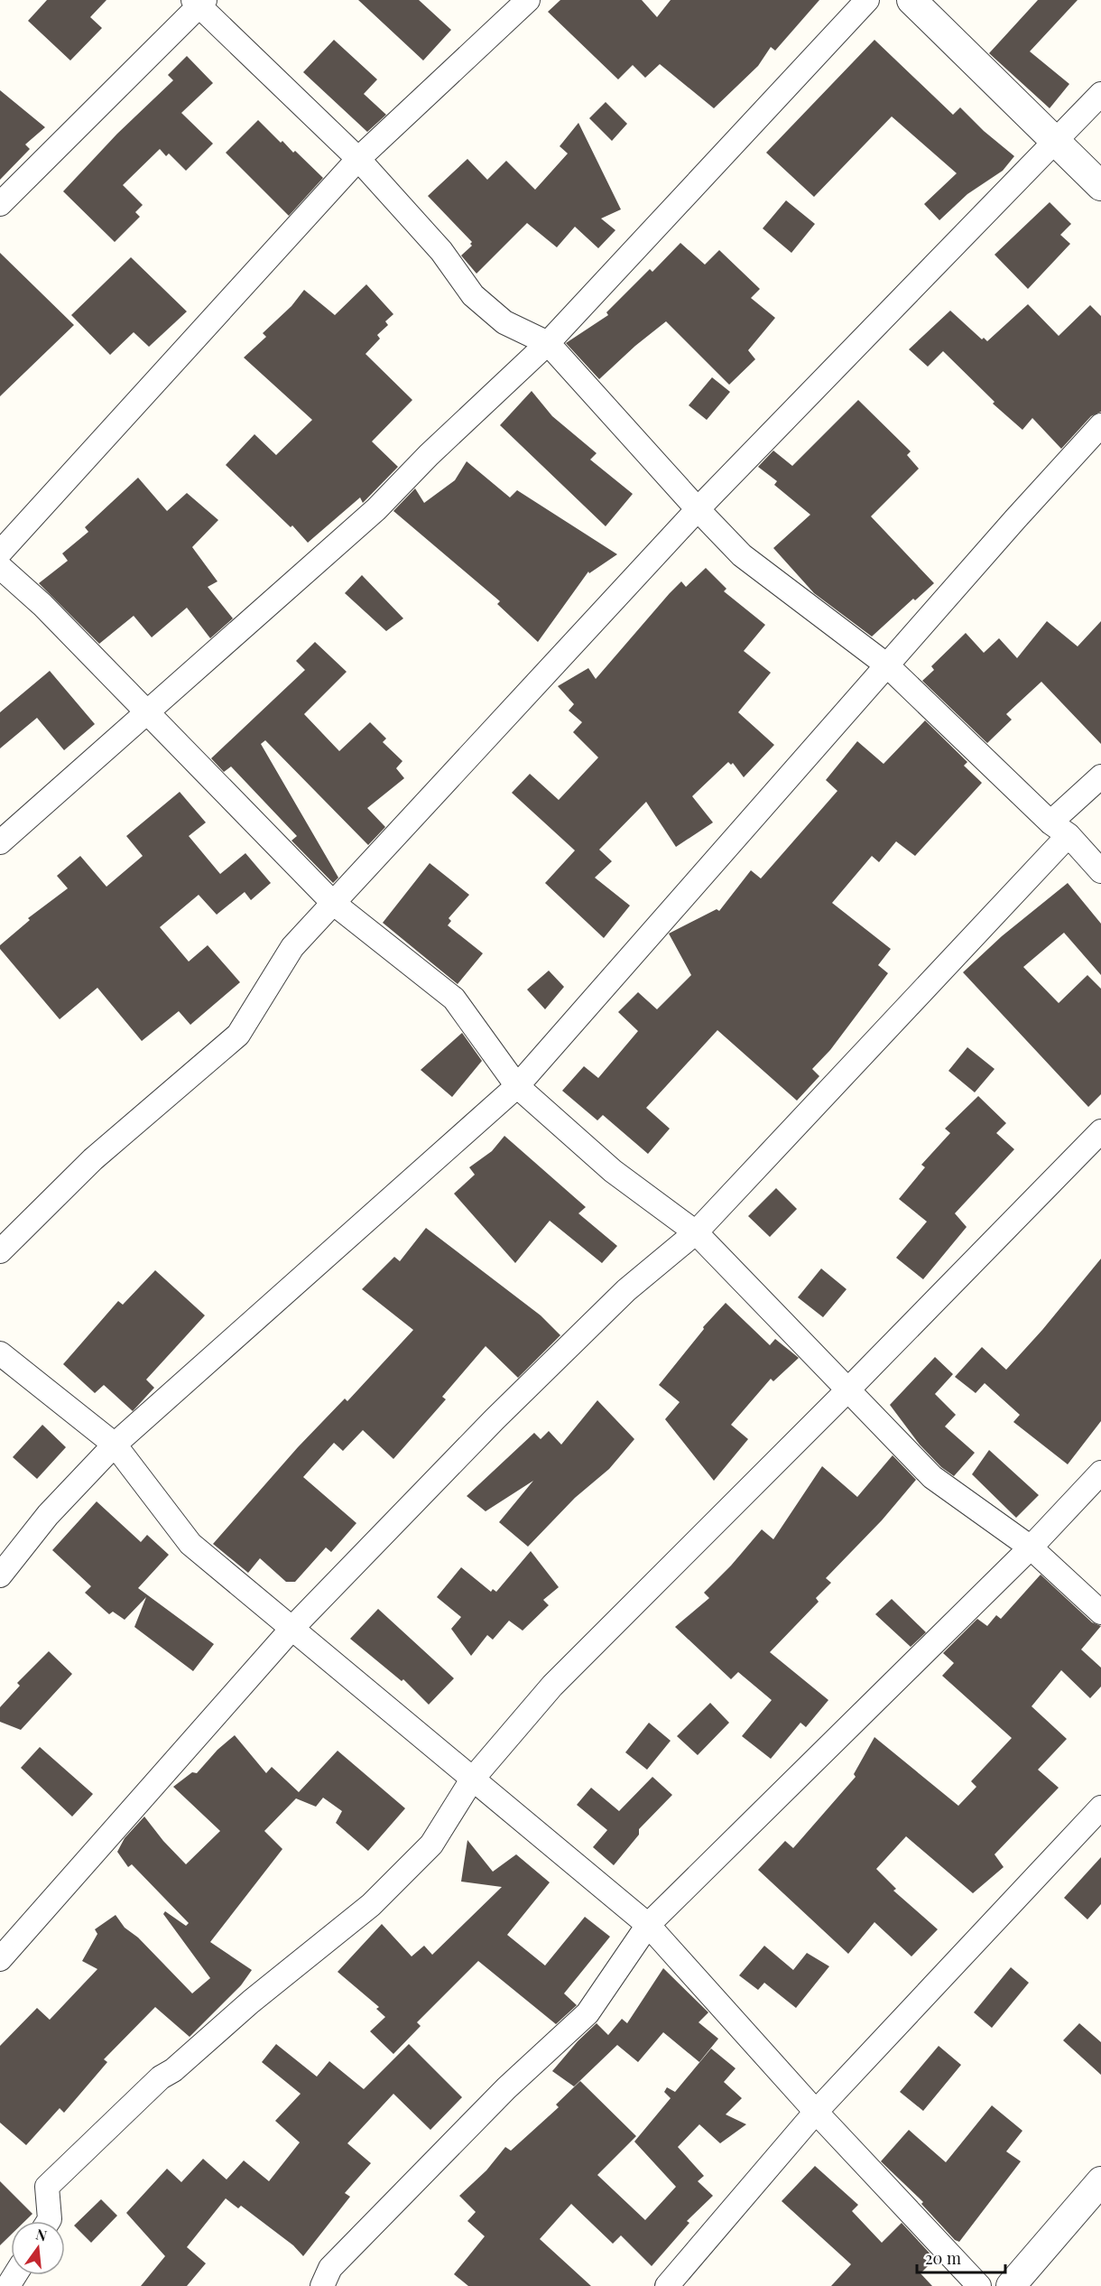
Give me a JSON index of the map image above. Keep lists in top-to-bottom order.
{
  "scale_bar": "20 m",
  "north": "top"
}
